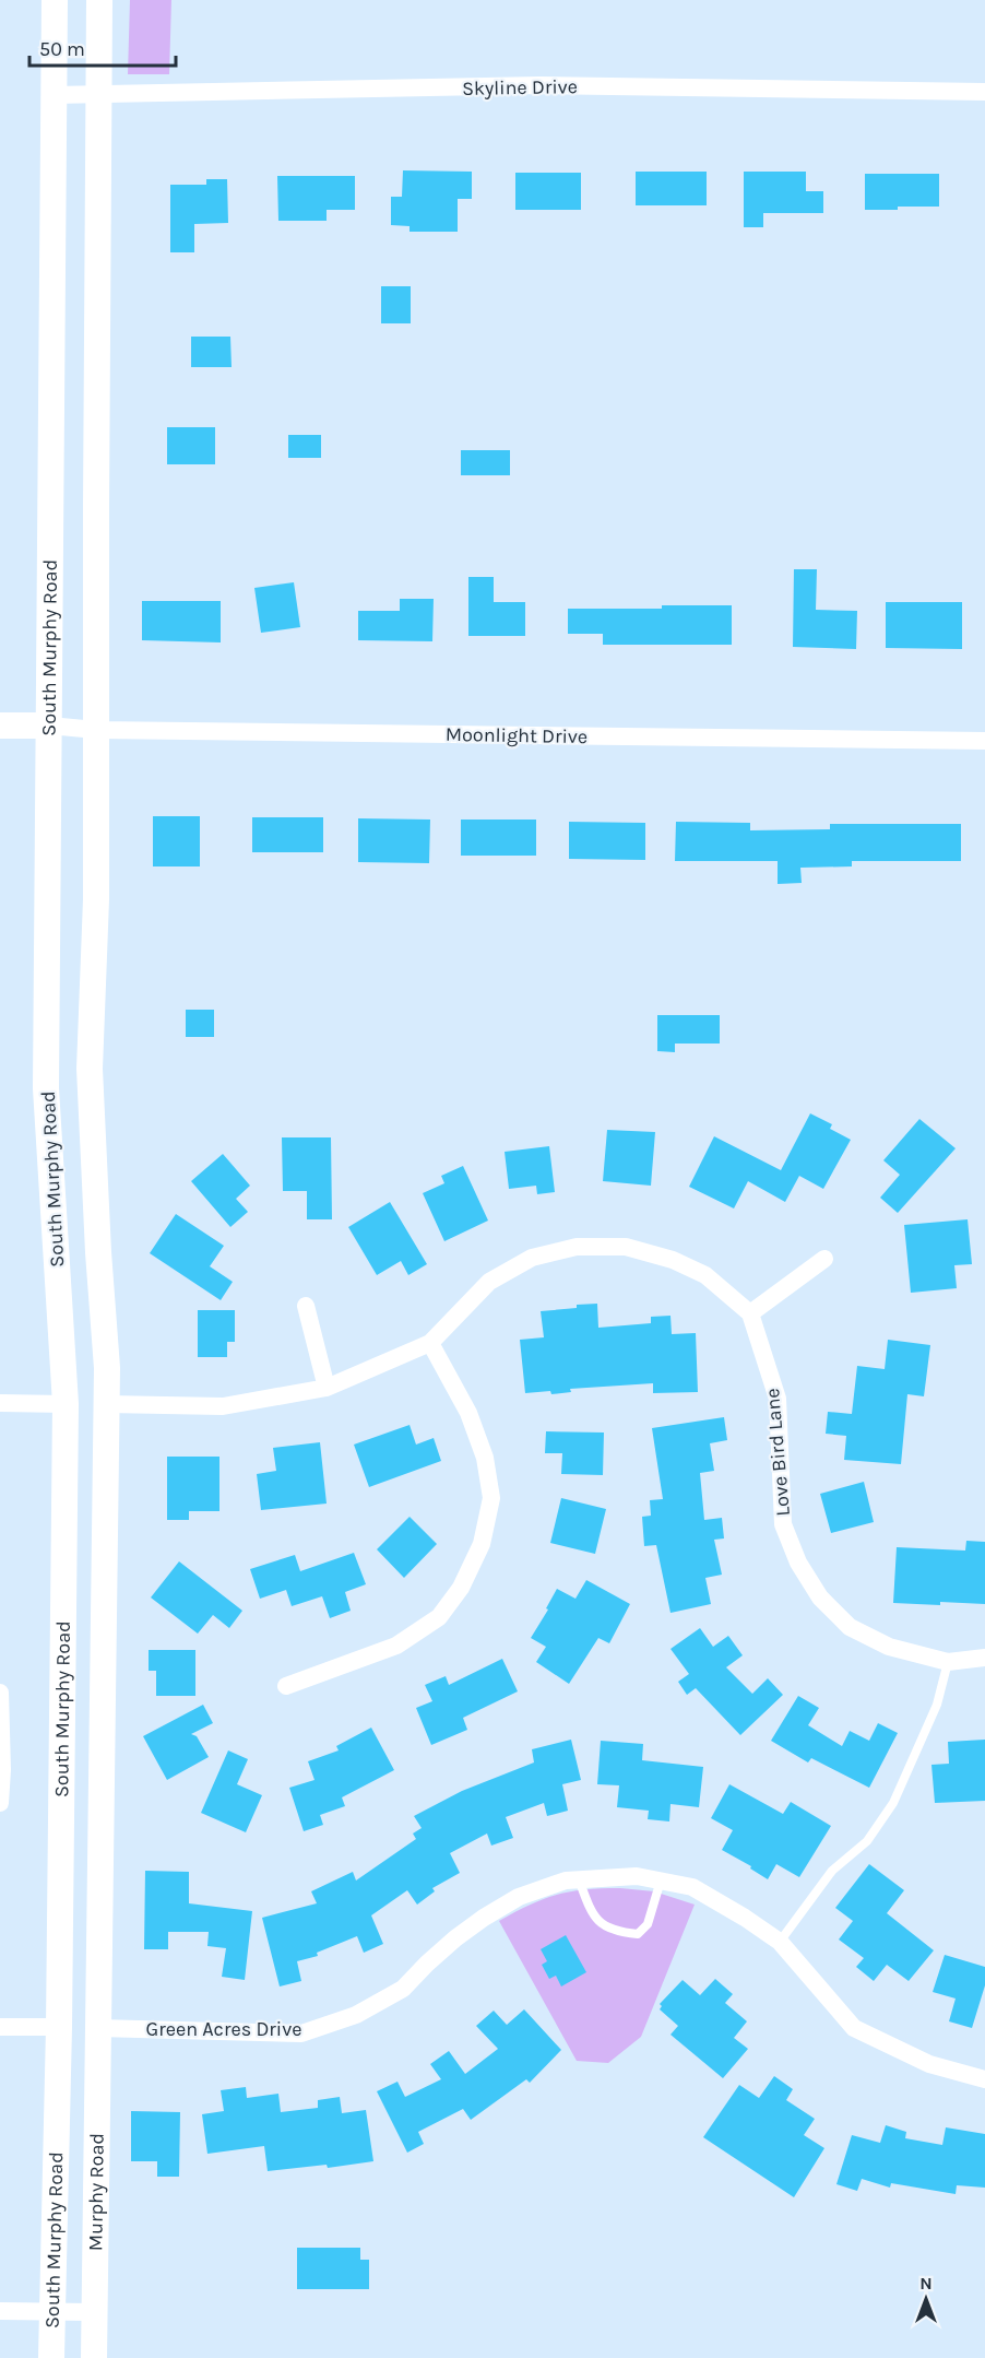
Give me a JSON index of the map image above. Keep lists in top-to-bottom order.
{
  "streets": {
    "main road": ["South Murphy Road", "Murphy Road"],
    "street": [
      "Skyline Drive",
      "Moonlight Drive",
      "Love Bird Lane",
      "Green Acres Drive"
    ]
  },
  "crossings": [
    ["Skyline Drive", "South Murphy Road"],
    ["South Murphy Road", "Moonlight Drive"],
    ["South Murphy Road", "Green Acres Drive"],
    ["South Murphy Road", "Murphy Road"],
    ["Green Acres Drive", "Murphy Road"]
  ],
  "scale_bar": "50 m",
  "north": "top"
}
